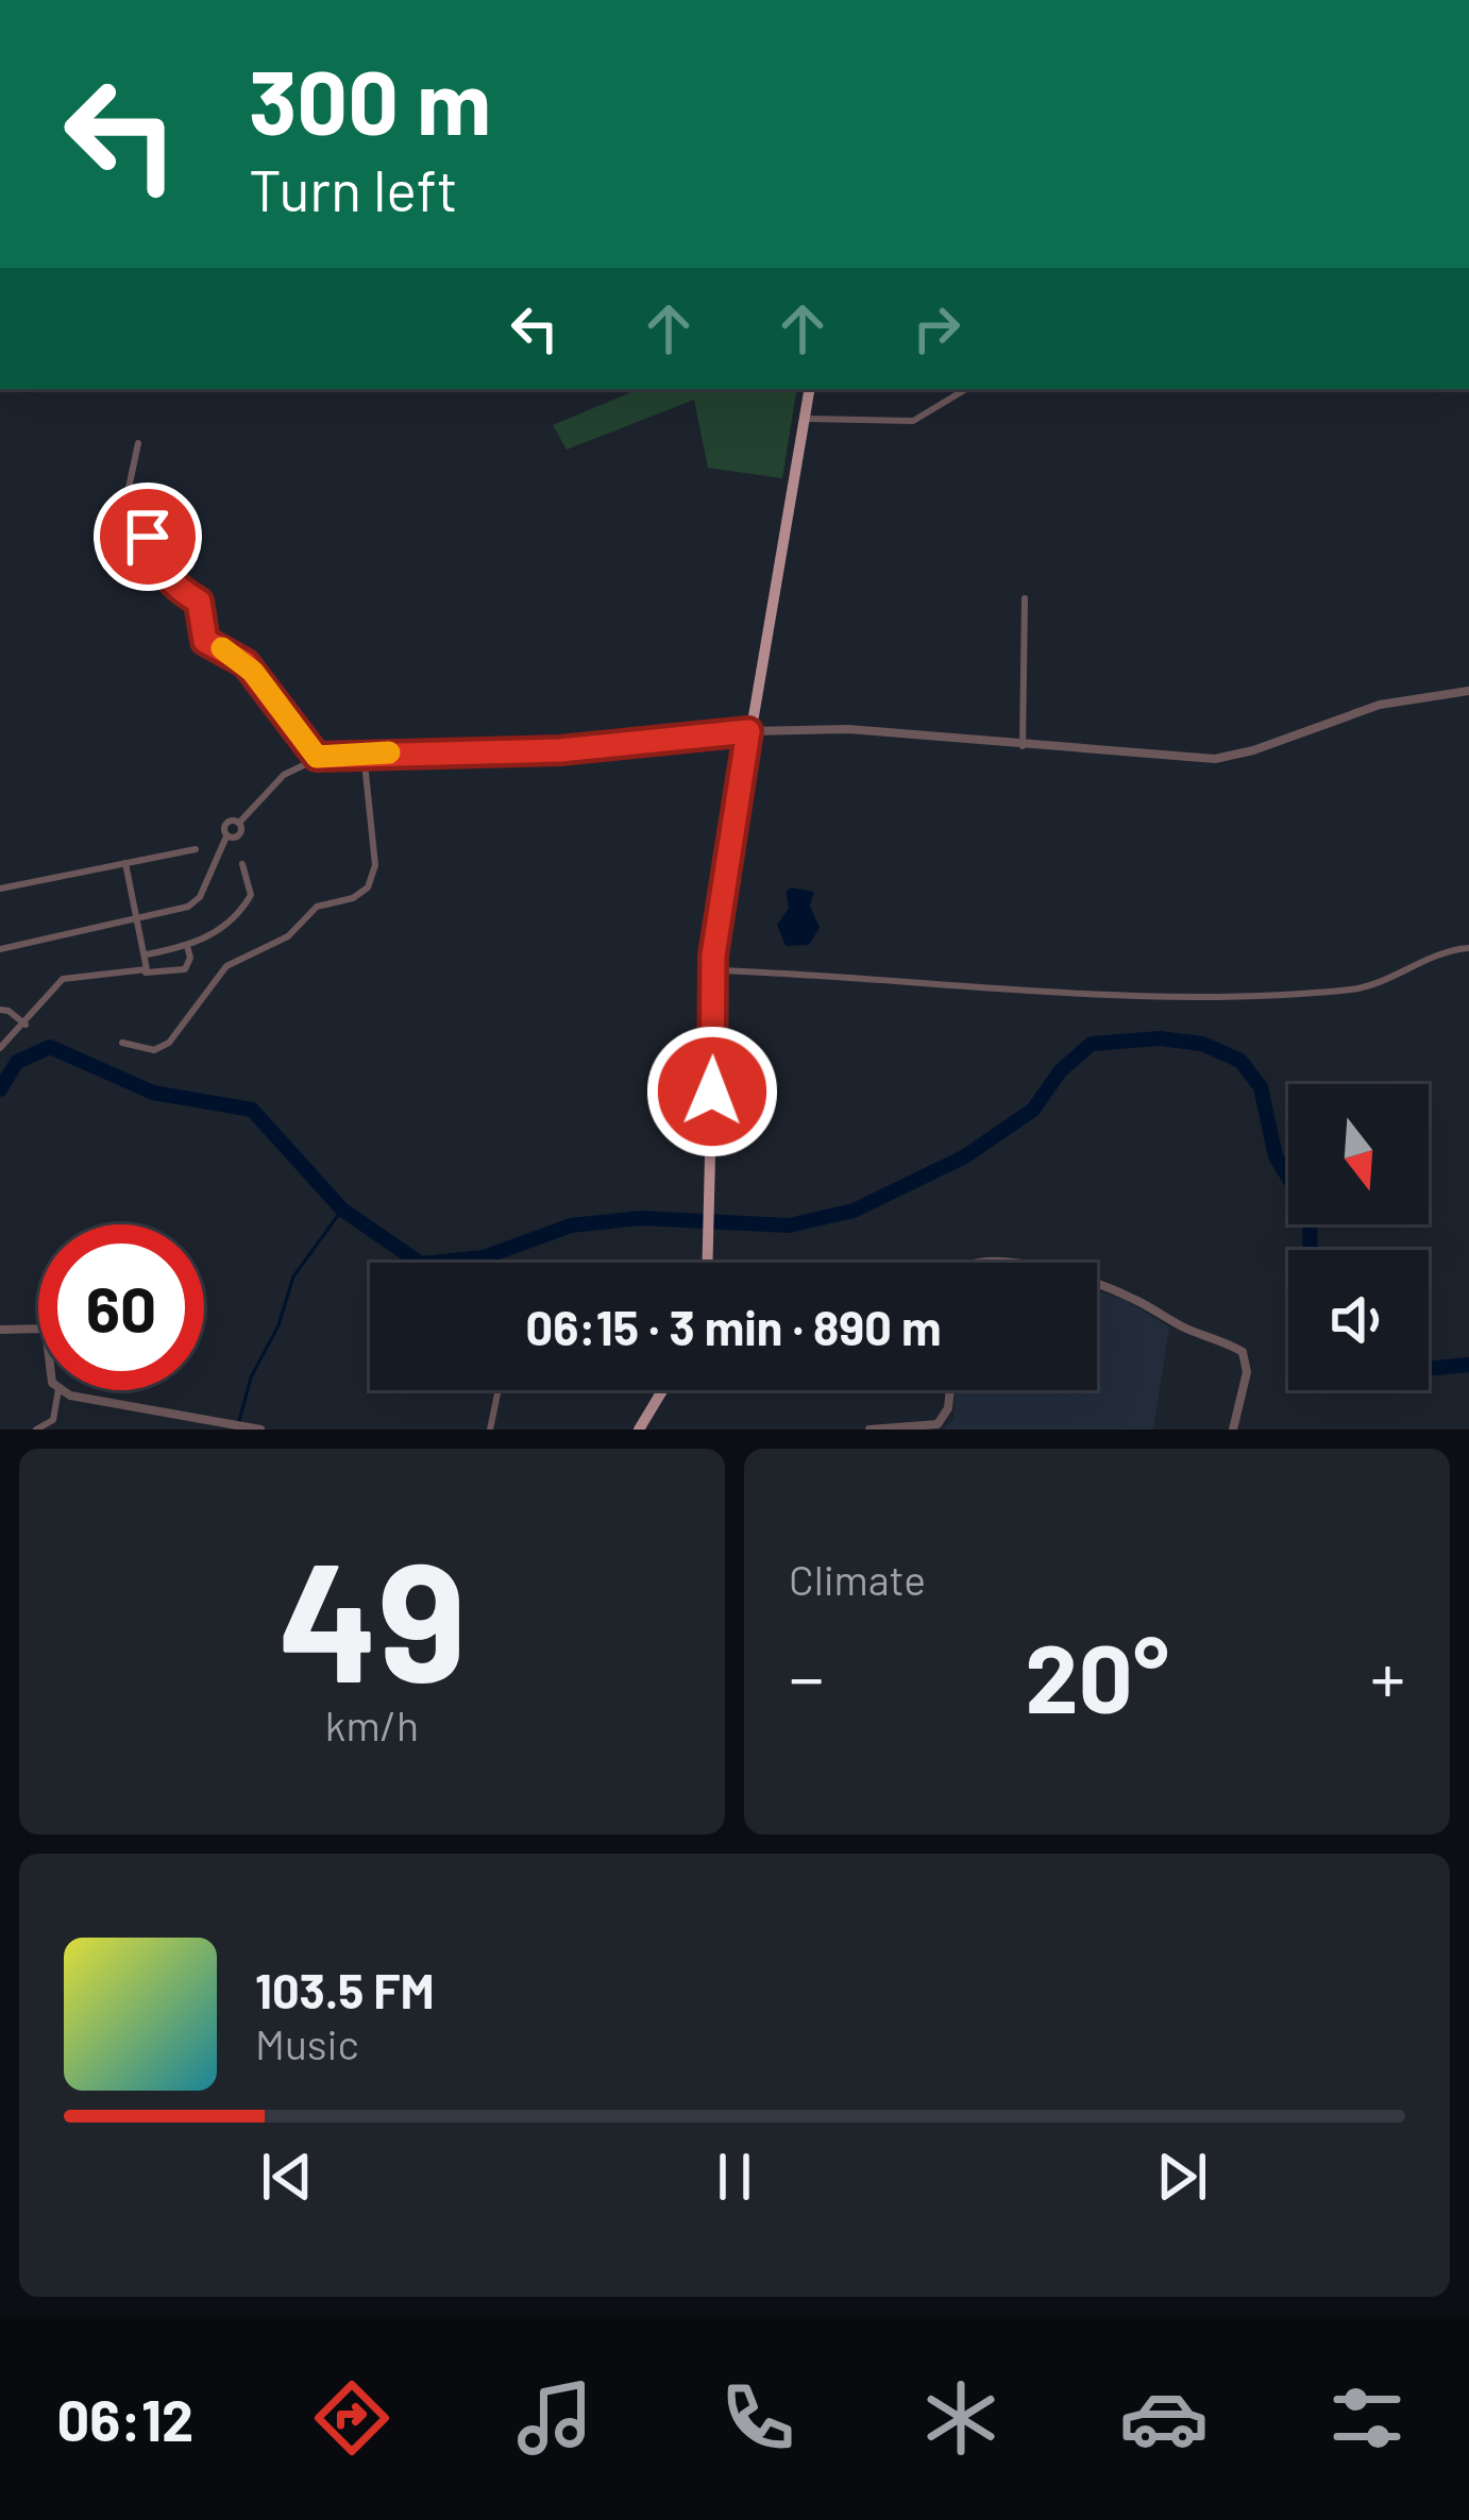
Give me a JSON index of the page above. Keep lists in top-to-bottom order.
{
  "north": "bottom",
  "page": {
    "turn": ["300 m", "Turn left"],
    "limit": "60",
    "trip": "06:15 · 3 min · 890 m",
    "tile": [
      ["49", "km/h"],
      "Climate"
    ],
    "heat": ["−", "20°", "+"],
    "song": ["103.5 FM", "Music"],
    "tabs": "06:12"
  }
}
